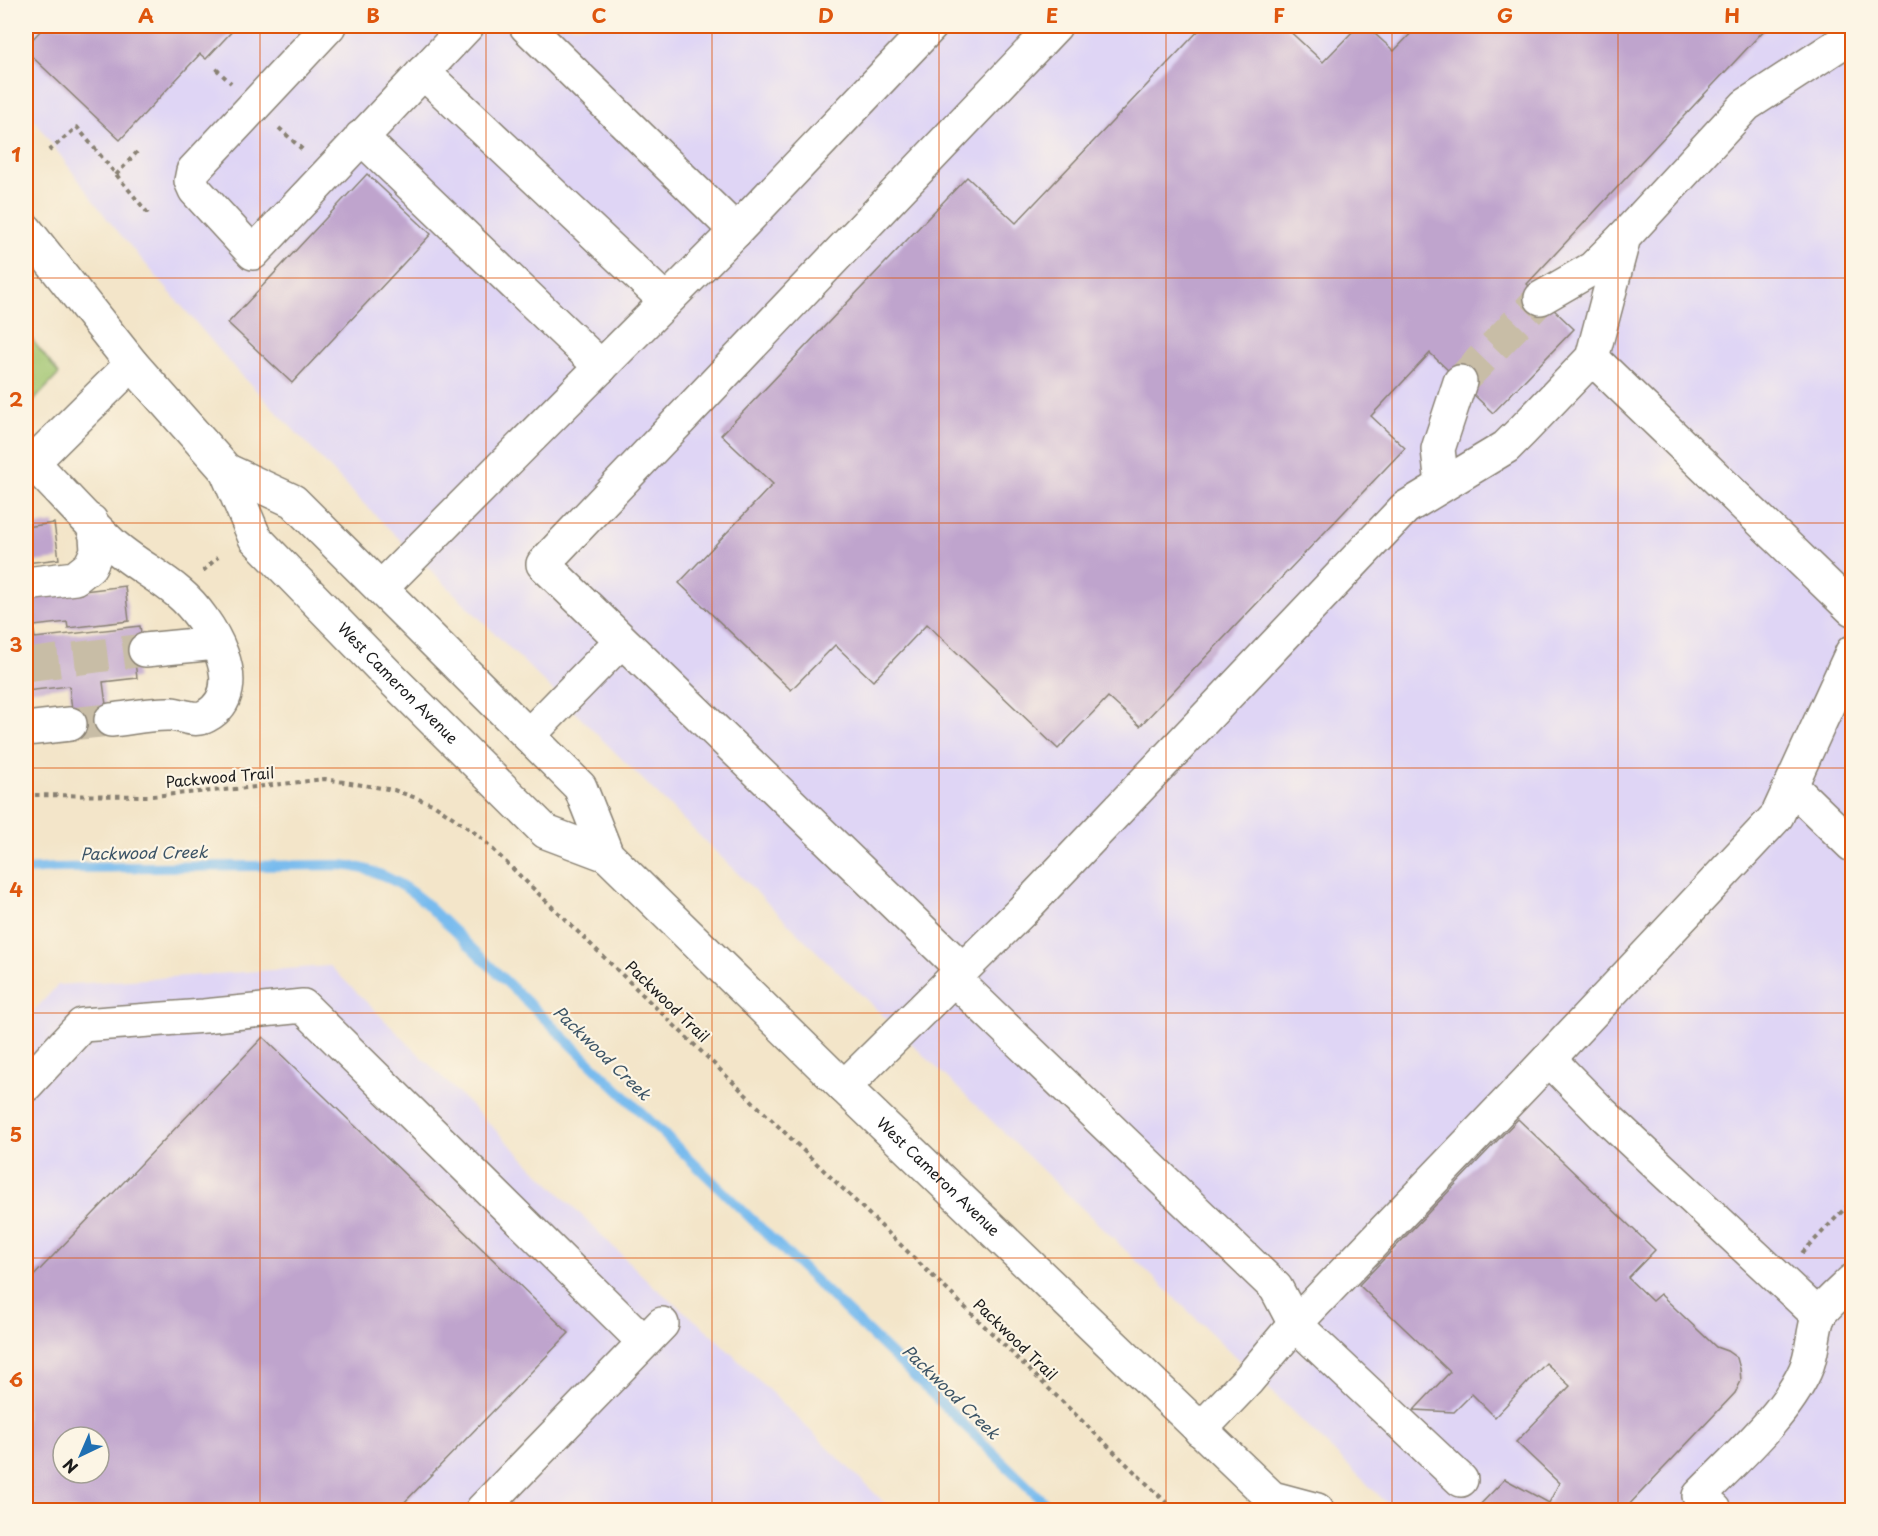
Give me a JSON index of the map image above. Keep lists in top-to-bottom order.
{
  "streets": {
    "street": ["West Cameron Avenue"],
    "path": ["Packwood Trail"]
  },
  "water": ["Packwood Creek"],
  "north": "bottom left",
  "grid": {
    "columns": [
      "A",
      "B",
      "C",
      "D",
      "E",
      "F",
      "G",
      "H"
    ],
    "rows": [
      "1",
      "2",
      "3",
      "4",
      "5",
      "6"
    ]
  }
}
